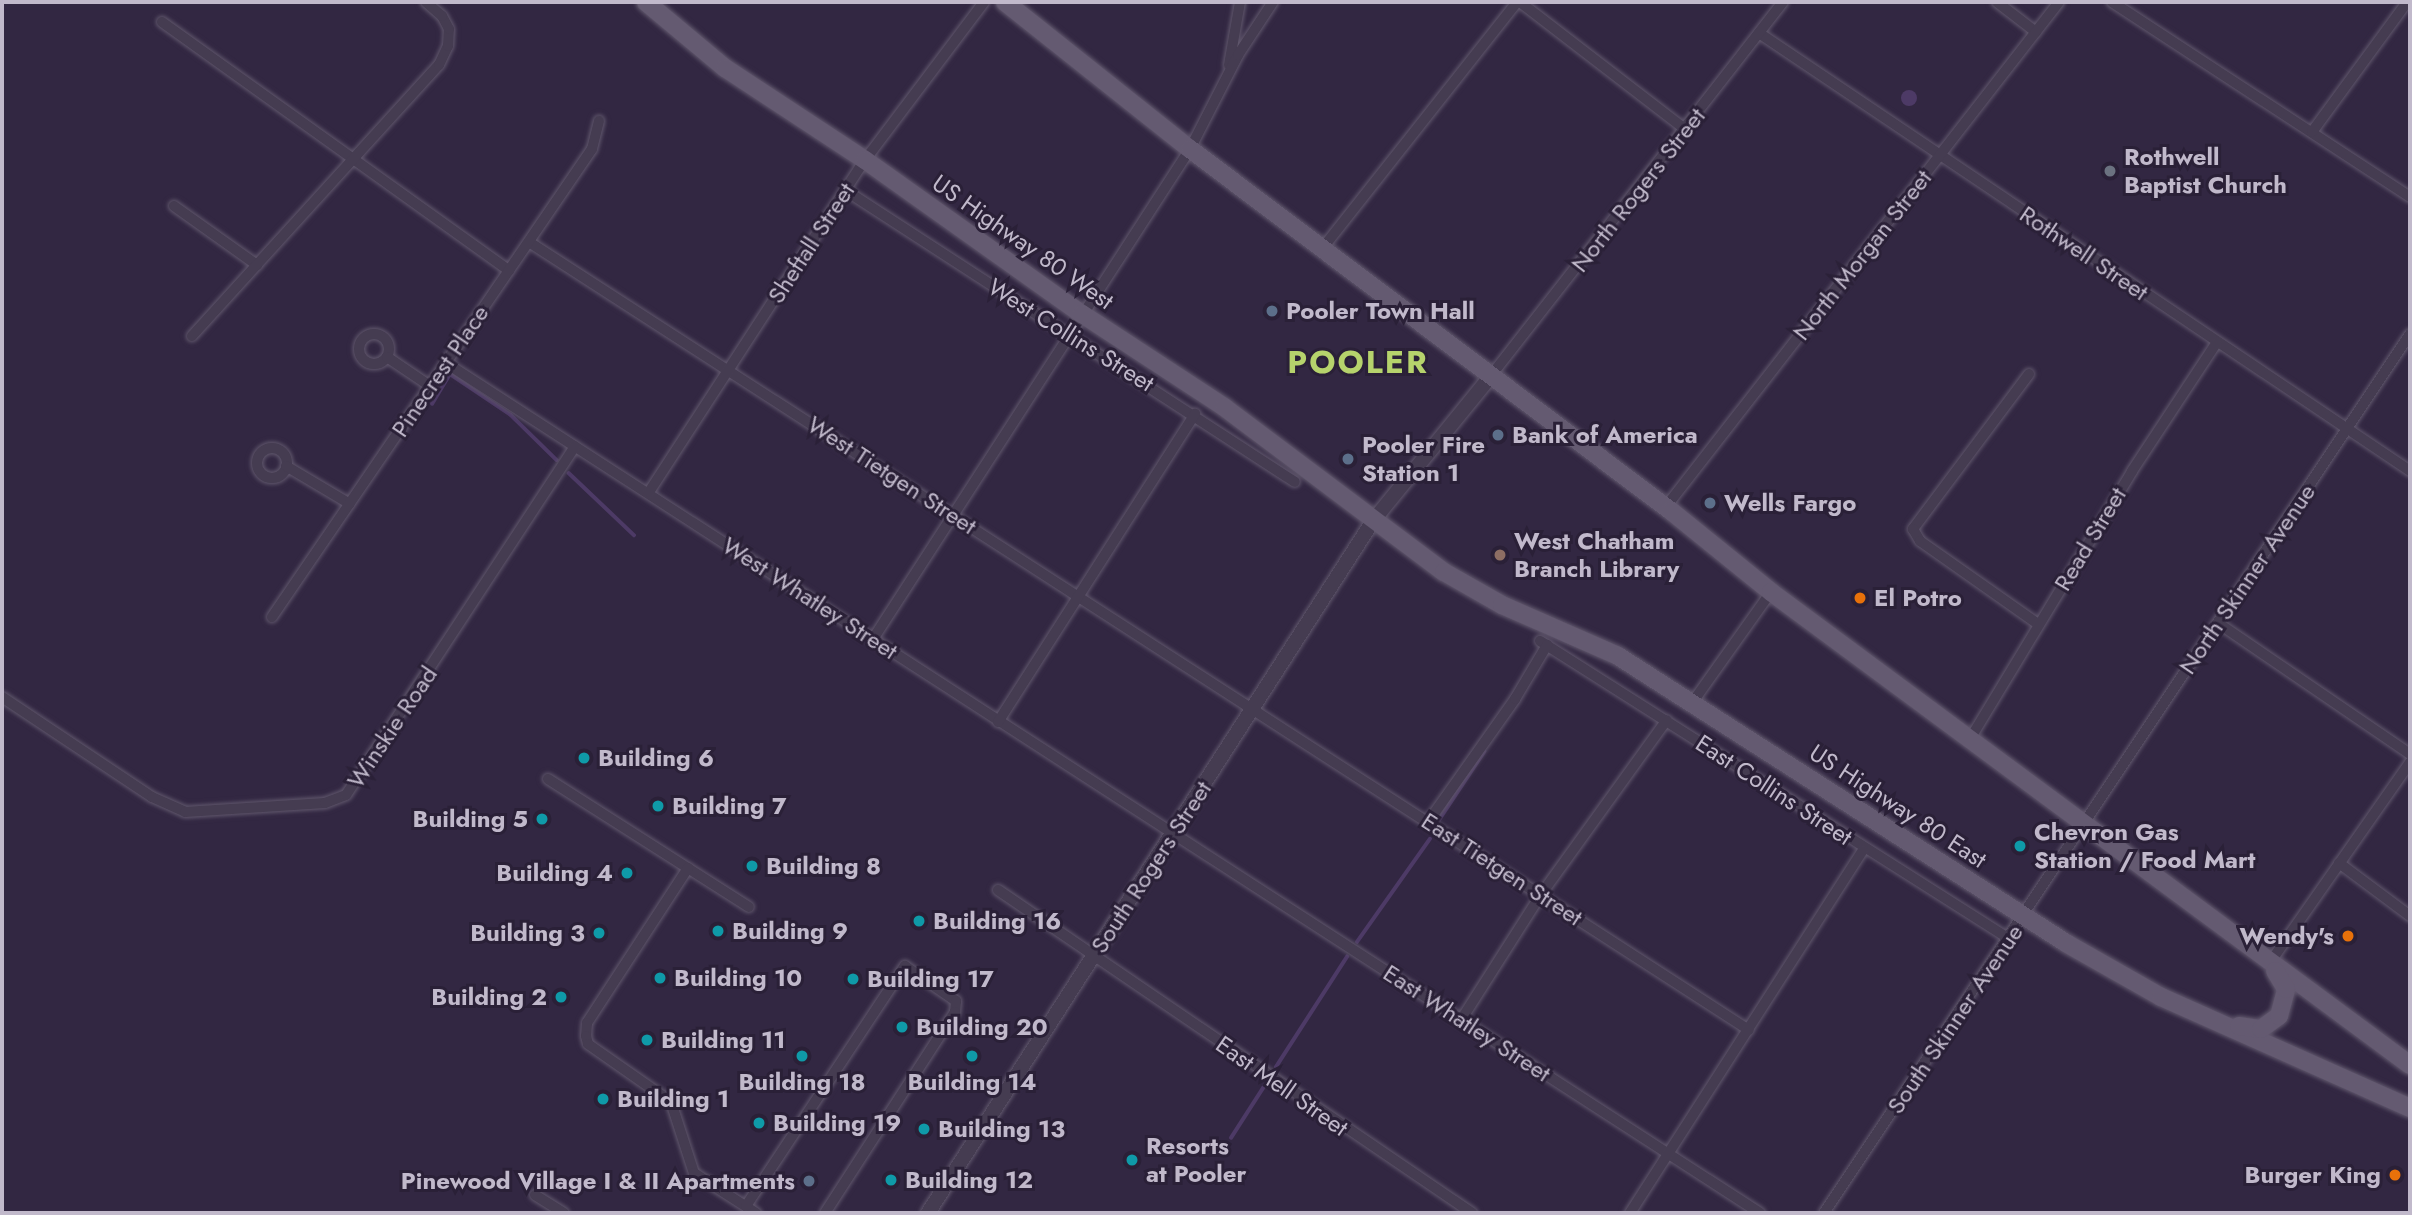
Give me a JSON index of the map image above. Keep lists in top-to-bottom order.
{
  "streets": {
    "main road": ["US Highway 80 West", "US Highway 80 East"],
    "street": [
      "North Rogers Street",
      "Sheftall Street",
      "Rothwell Street",
      "North Morgan Street",
      "West Collins Street",
      "Pinecrest Place",
      "West Tietgen Street",
      "Read Street",
      "North Skinner Avenue",
      "West Whatley Street",
      "Winskie Road",
      "East Collins Street",
      "South Rogers Street",
      "East Tietgen Street",
      "South Skinner Avenue",
      "East Whatley Street",
      "East Mell Street"
    ]
  },
  "crossings": [
    ["North Rogers Street", "Rothwell Street"],
    ["North Rogers Street", "South Rogers Street"],
    ["US Highway 80 West", "Sheftall Street"],
    ["US Highway 80 West", "US Highway 80 East"],
    ["US Highway 80 West", "South Rogers Street"],
    ["Sheftall Street", "West Collins Street"],
    ["Sheftall Street", "West Tietgen Street"],
    ["Sheftall Street", "West Whatley Street"],
    ["Rothwell Street", "North Morgan Street"],
    ["Rothwell Street", "Read Street"],
    ["Rothwell Street", "North Skinner Avenue"],
    ["Pinecrest Place", "West Tietgen Street"],
    ["Pinecrest Place", "West Whatley Street"],
    ["West Tietgen Street", "South Rogers Street"],
    ["West Tietgen Street", "East Tietgen Street"],
    ["North Skinner Avenue", "South Skinner Avenue"],
    ["West Whatley Street", "Winskie Road"],
    ["West Whatley Street", "South Rogers Street"],
    ["West Whatley Street", "East Whatley Street"],
    ["East Collins Street", "East Tietgen Street"],
    ["East Collins Street", "South Skinner Avenue"],
    ["US Highway 80 East", "South Rogers Street"],
    ["US Highway 80 East", "South Skinner Avenue"],
    ["South Rogers Street", "East Tietgen Street"],
    ["South Rogers Street", "East Whatley Street"],
    ["South Rogers Street", "East Mell Street"]
  ],
  "districts": ["POOLER"],
  "places": [
    "Rothwell Baptist Church",
    "Pooler Town Hall",
    "Bank of America",
    "Pooler Fire Station 1",
    "Wells Fargo",
    "West Chatham Branch Library",
    "El Potro",
    "Building 6",
    "Building 7",
    "Building 5",
    "Chevron Gas Station / Food Mart",
    "Building 8",
    "Building 4",
    "Building 16",
    "Building 9",
    "Building 3",
    "Wendy's",
    "Building 10",
    "Building 17",
    "Building 2",
    "Building 20",
    "Building 11",
    "Building 18",
    "Building 14",
    "Building 1",
    "Building 19",
    "Building 13",
    "Resorts at Pooler",
    "Burger King",
    "Building 12",
    "Pinewood Village I & II Apartments"
  ]
}
